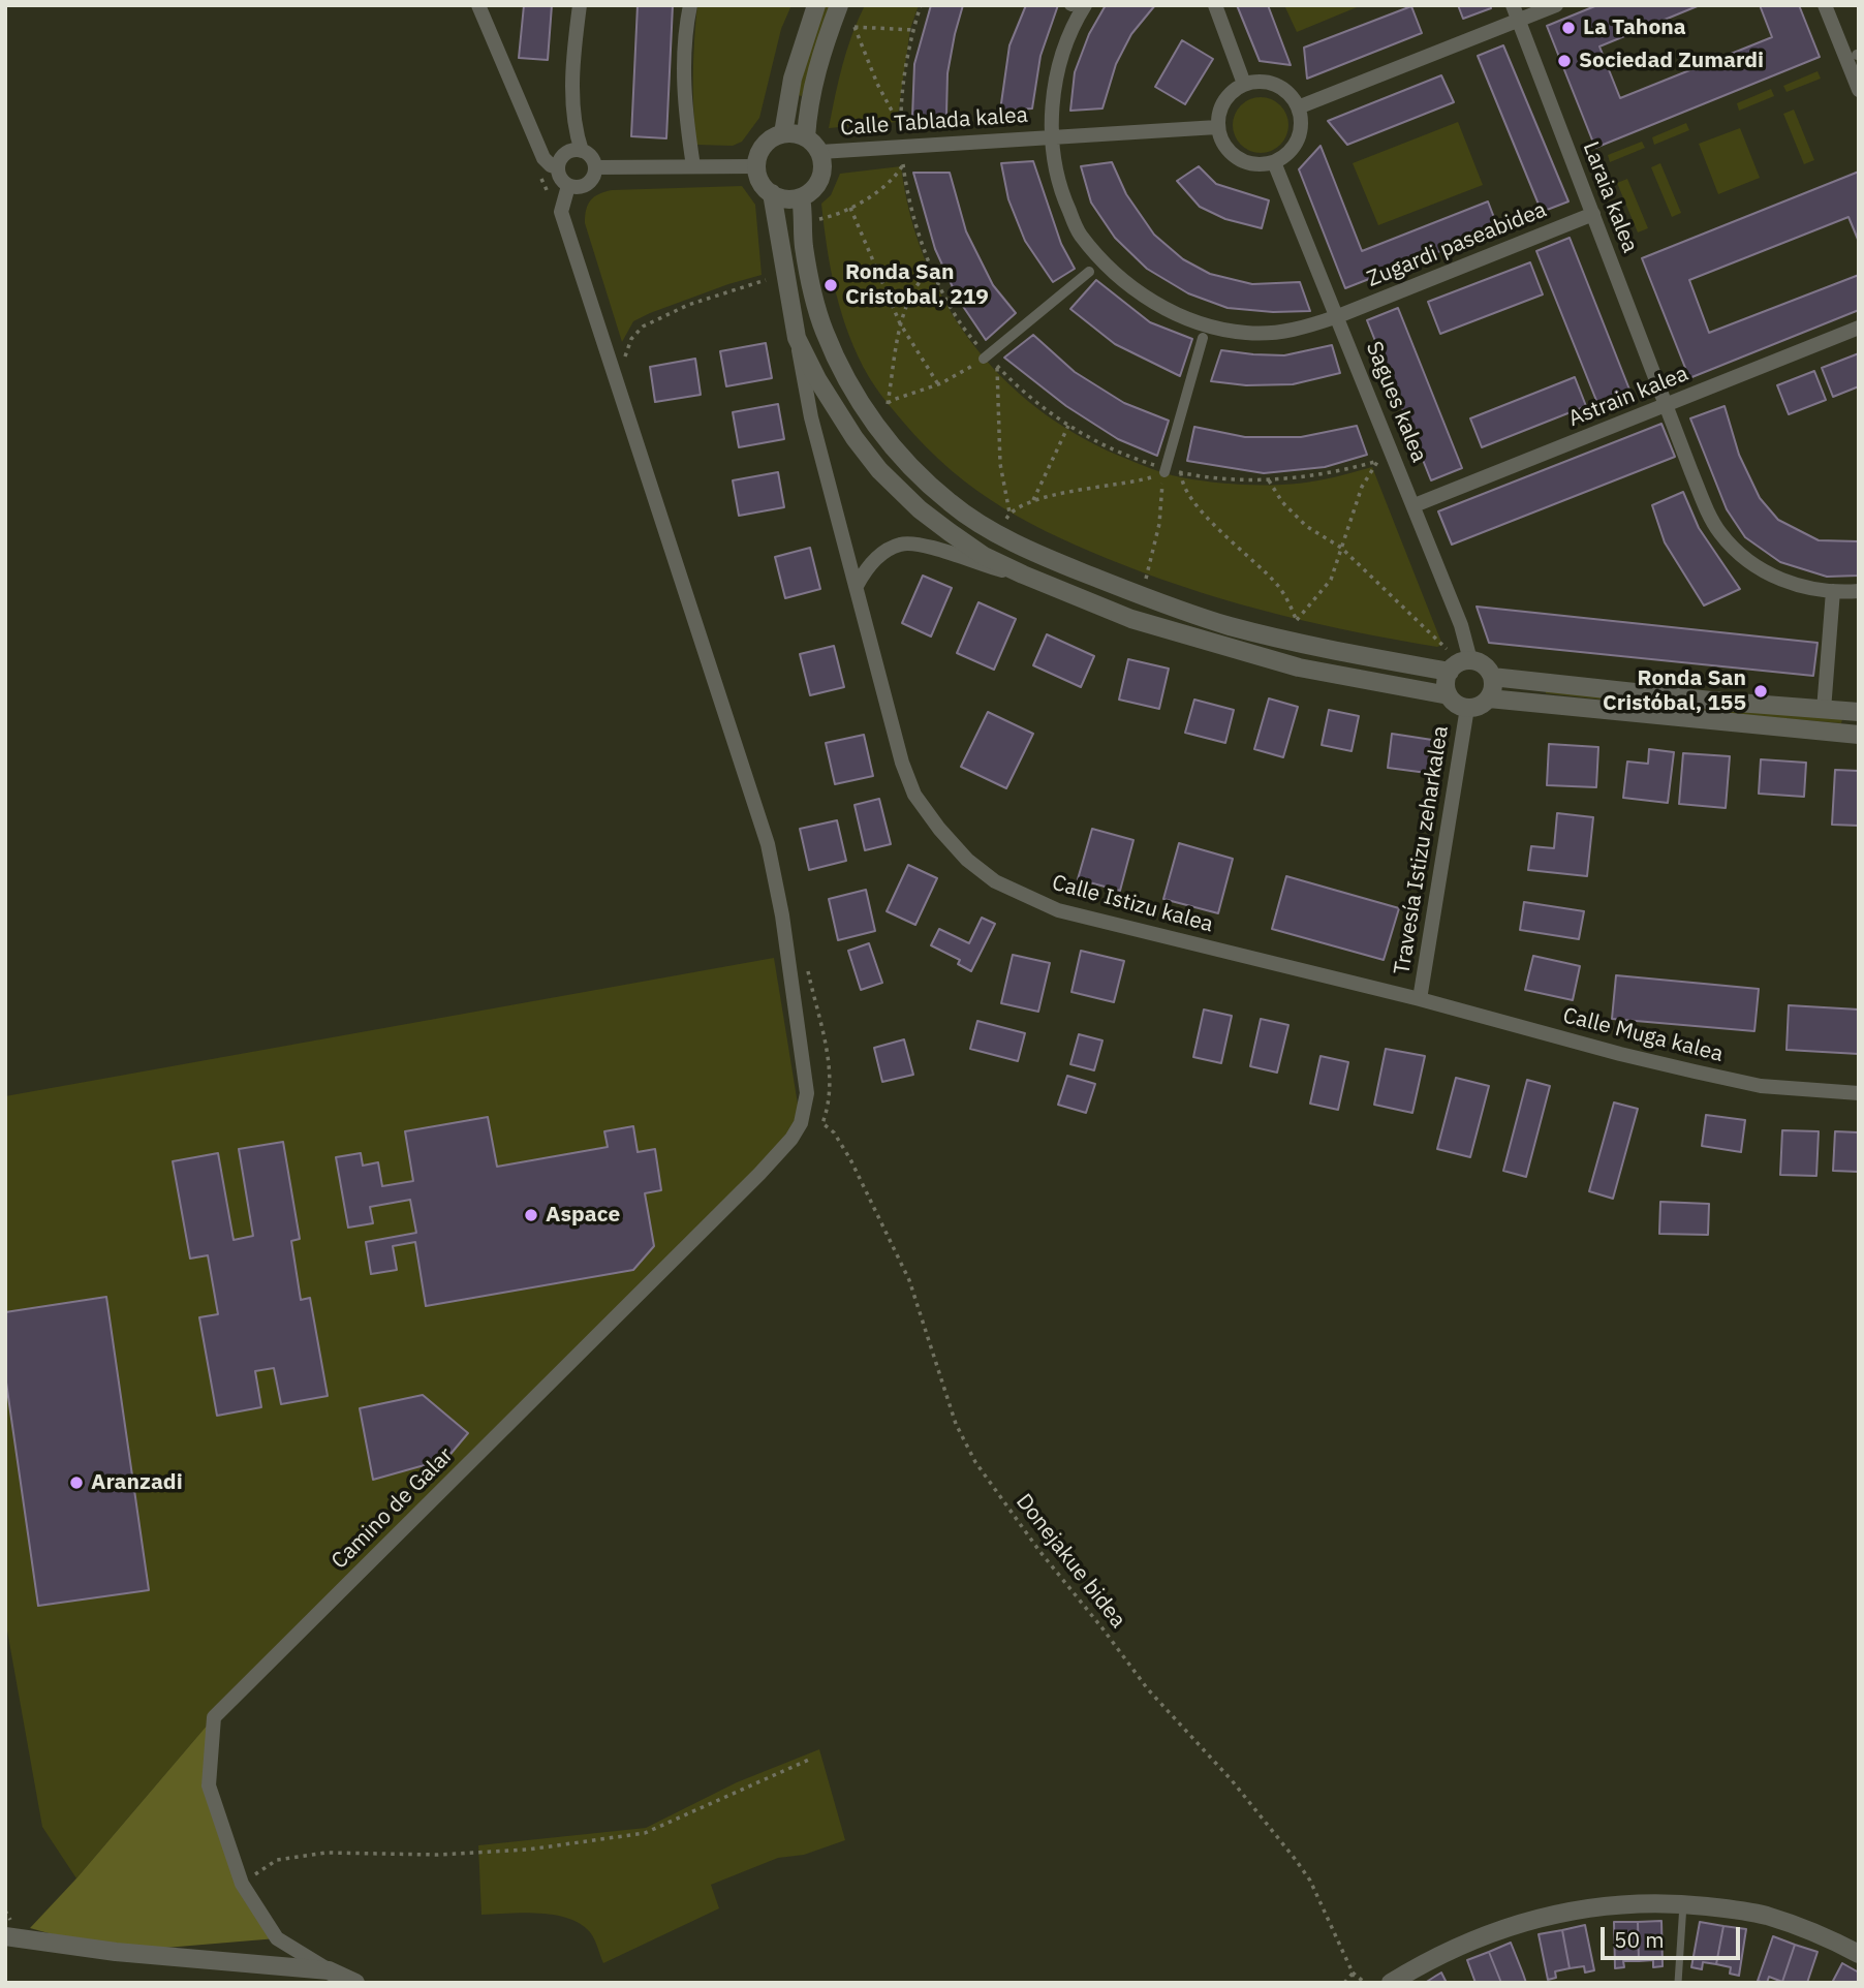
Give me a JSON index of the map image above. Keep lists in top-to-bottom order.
{
  "streets": {
    "street": [
      "Calle Tablada kalea",
      "Laraia kalea",
      "Zugardi paseabidea",
      "Astrain kalea",
      "Sagues kalea",
      "Travesía Istizu zeharkalea",
      "Calle Istizu kalea",
      "Calle Muga kalea",
      "Camino de Galar"
    ],
    "path": ["Donejakue bidea"]
  },
  "crossings": [
    ["Calle Tablada kalea", "Zugardi paseabidea"],
    ["Calle Tablada kalea", "Sagues kalea"],
    ["Laraia kalea", "Zugardi paseabidea"],
    ["Laraia kalea", "Astrain kalea"],
    ["Zugardi paseabidea", "Sagues kalea"],
    ["Astrain kalea", "Sagues kalea"],
    ["Sagues kalea", "Travesía Istizu zeharkalea"],
    ["Travesía Istizu zeharkalea", "Calle Istizu kalea"],
    ["Travesía Istizu zeharkalea", "Calle Muga kalea"],
    ["Calle Istizu kalea", "Calle Muga kalea"]
  ],
  "places": [
    "La Tahona",
    "Sociedad Zumardi",
    "Ronda San Cristobal, 219",
    "Ronda San Cristóbal, 155",
    "Aspace",
    "Aranzadi"
  ],
  "scale_bar": "50 m"
}
